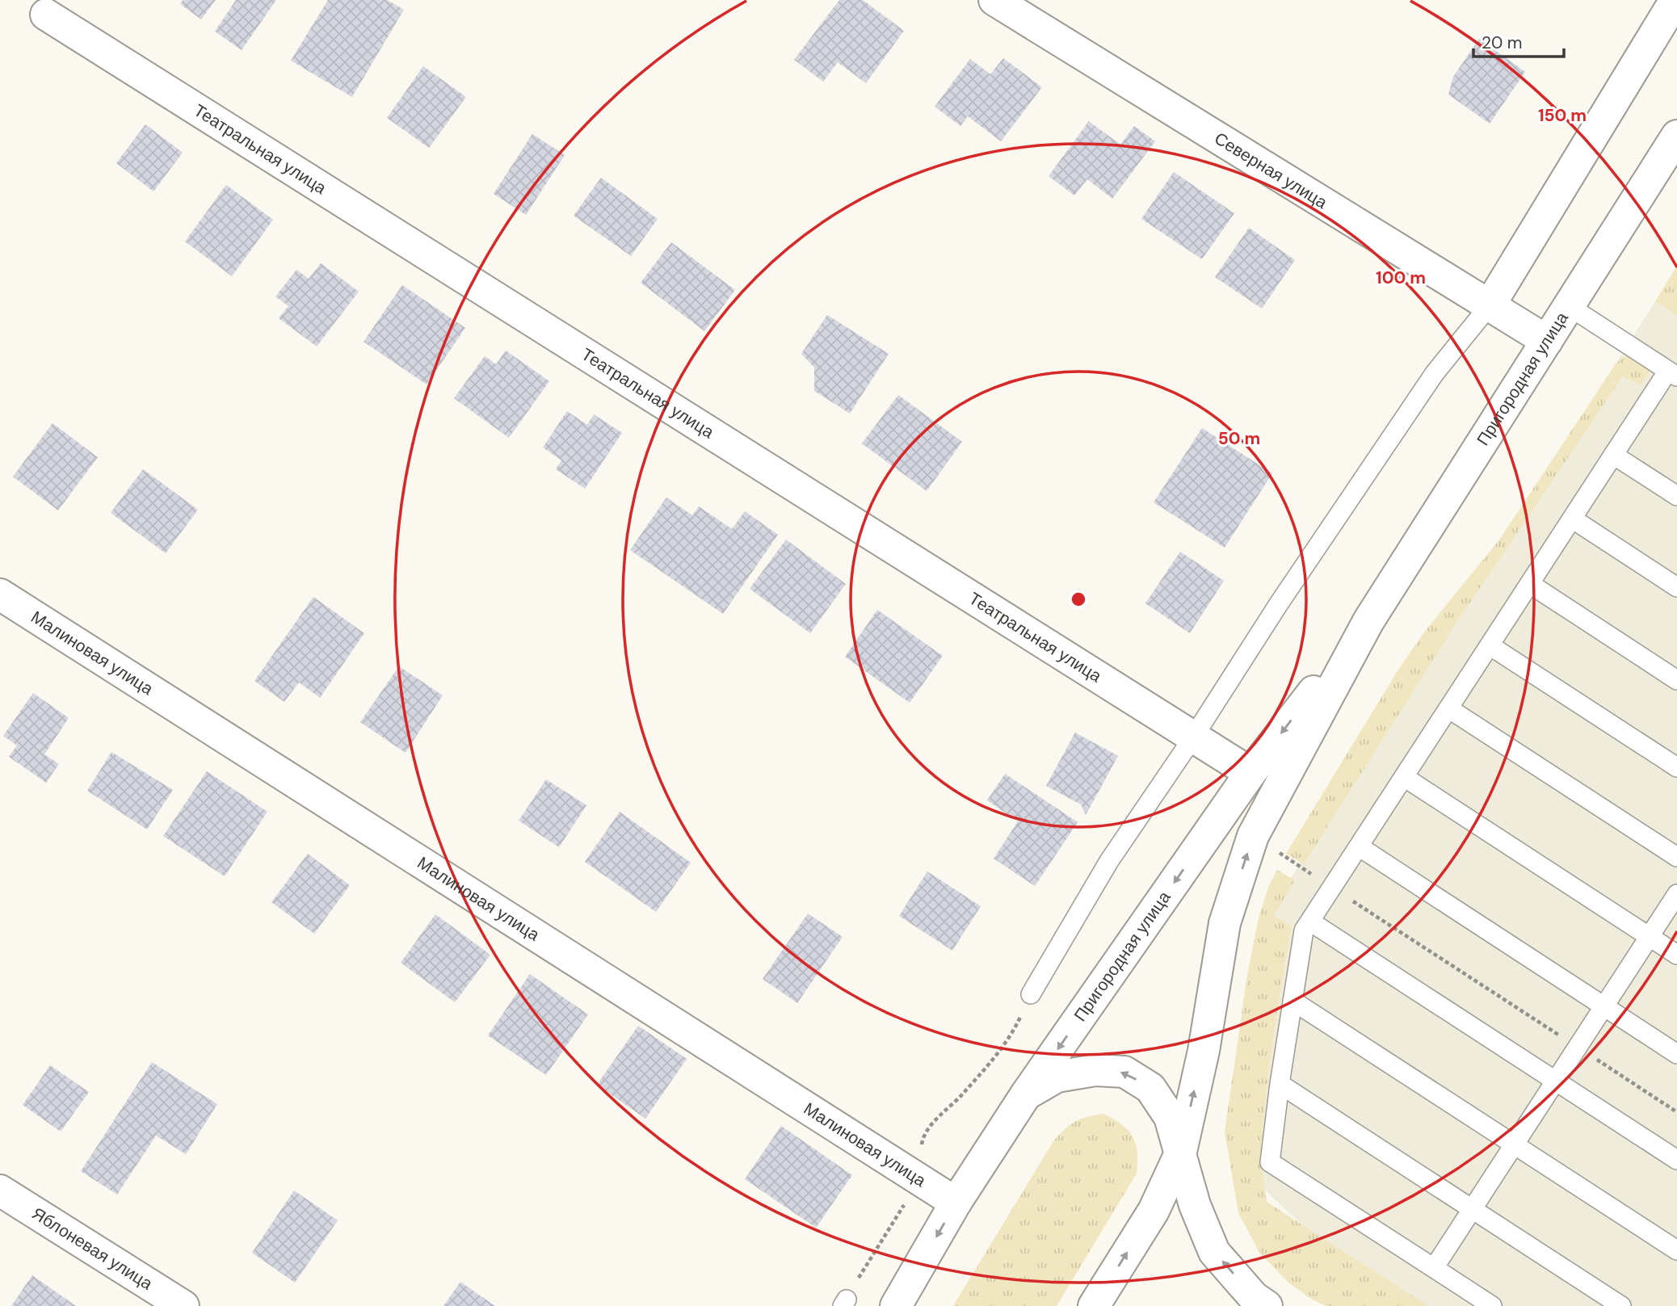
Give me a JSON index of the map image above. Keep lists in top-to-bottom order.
{
  "streets": {
    "street": [
      "Театральная улица",
      "Северная улица",
      "Пригородная улица",
      "Малиновая улица",
      "Яблоневая улица"
    ]
  },
  "crossings": [
    ["Театральная улица", "Пригородная улица"],
    ["Северная улица", "Пригородная улица"],
    ["Пригородная улица", "Малиновая улица"]
  ],
  "scale_bar": "20 m",
  "rings": ["150 m", "100 m", "50 m"]
}
